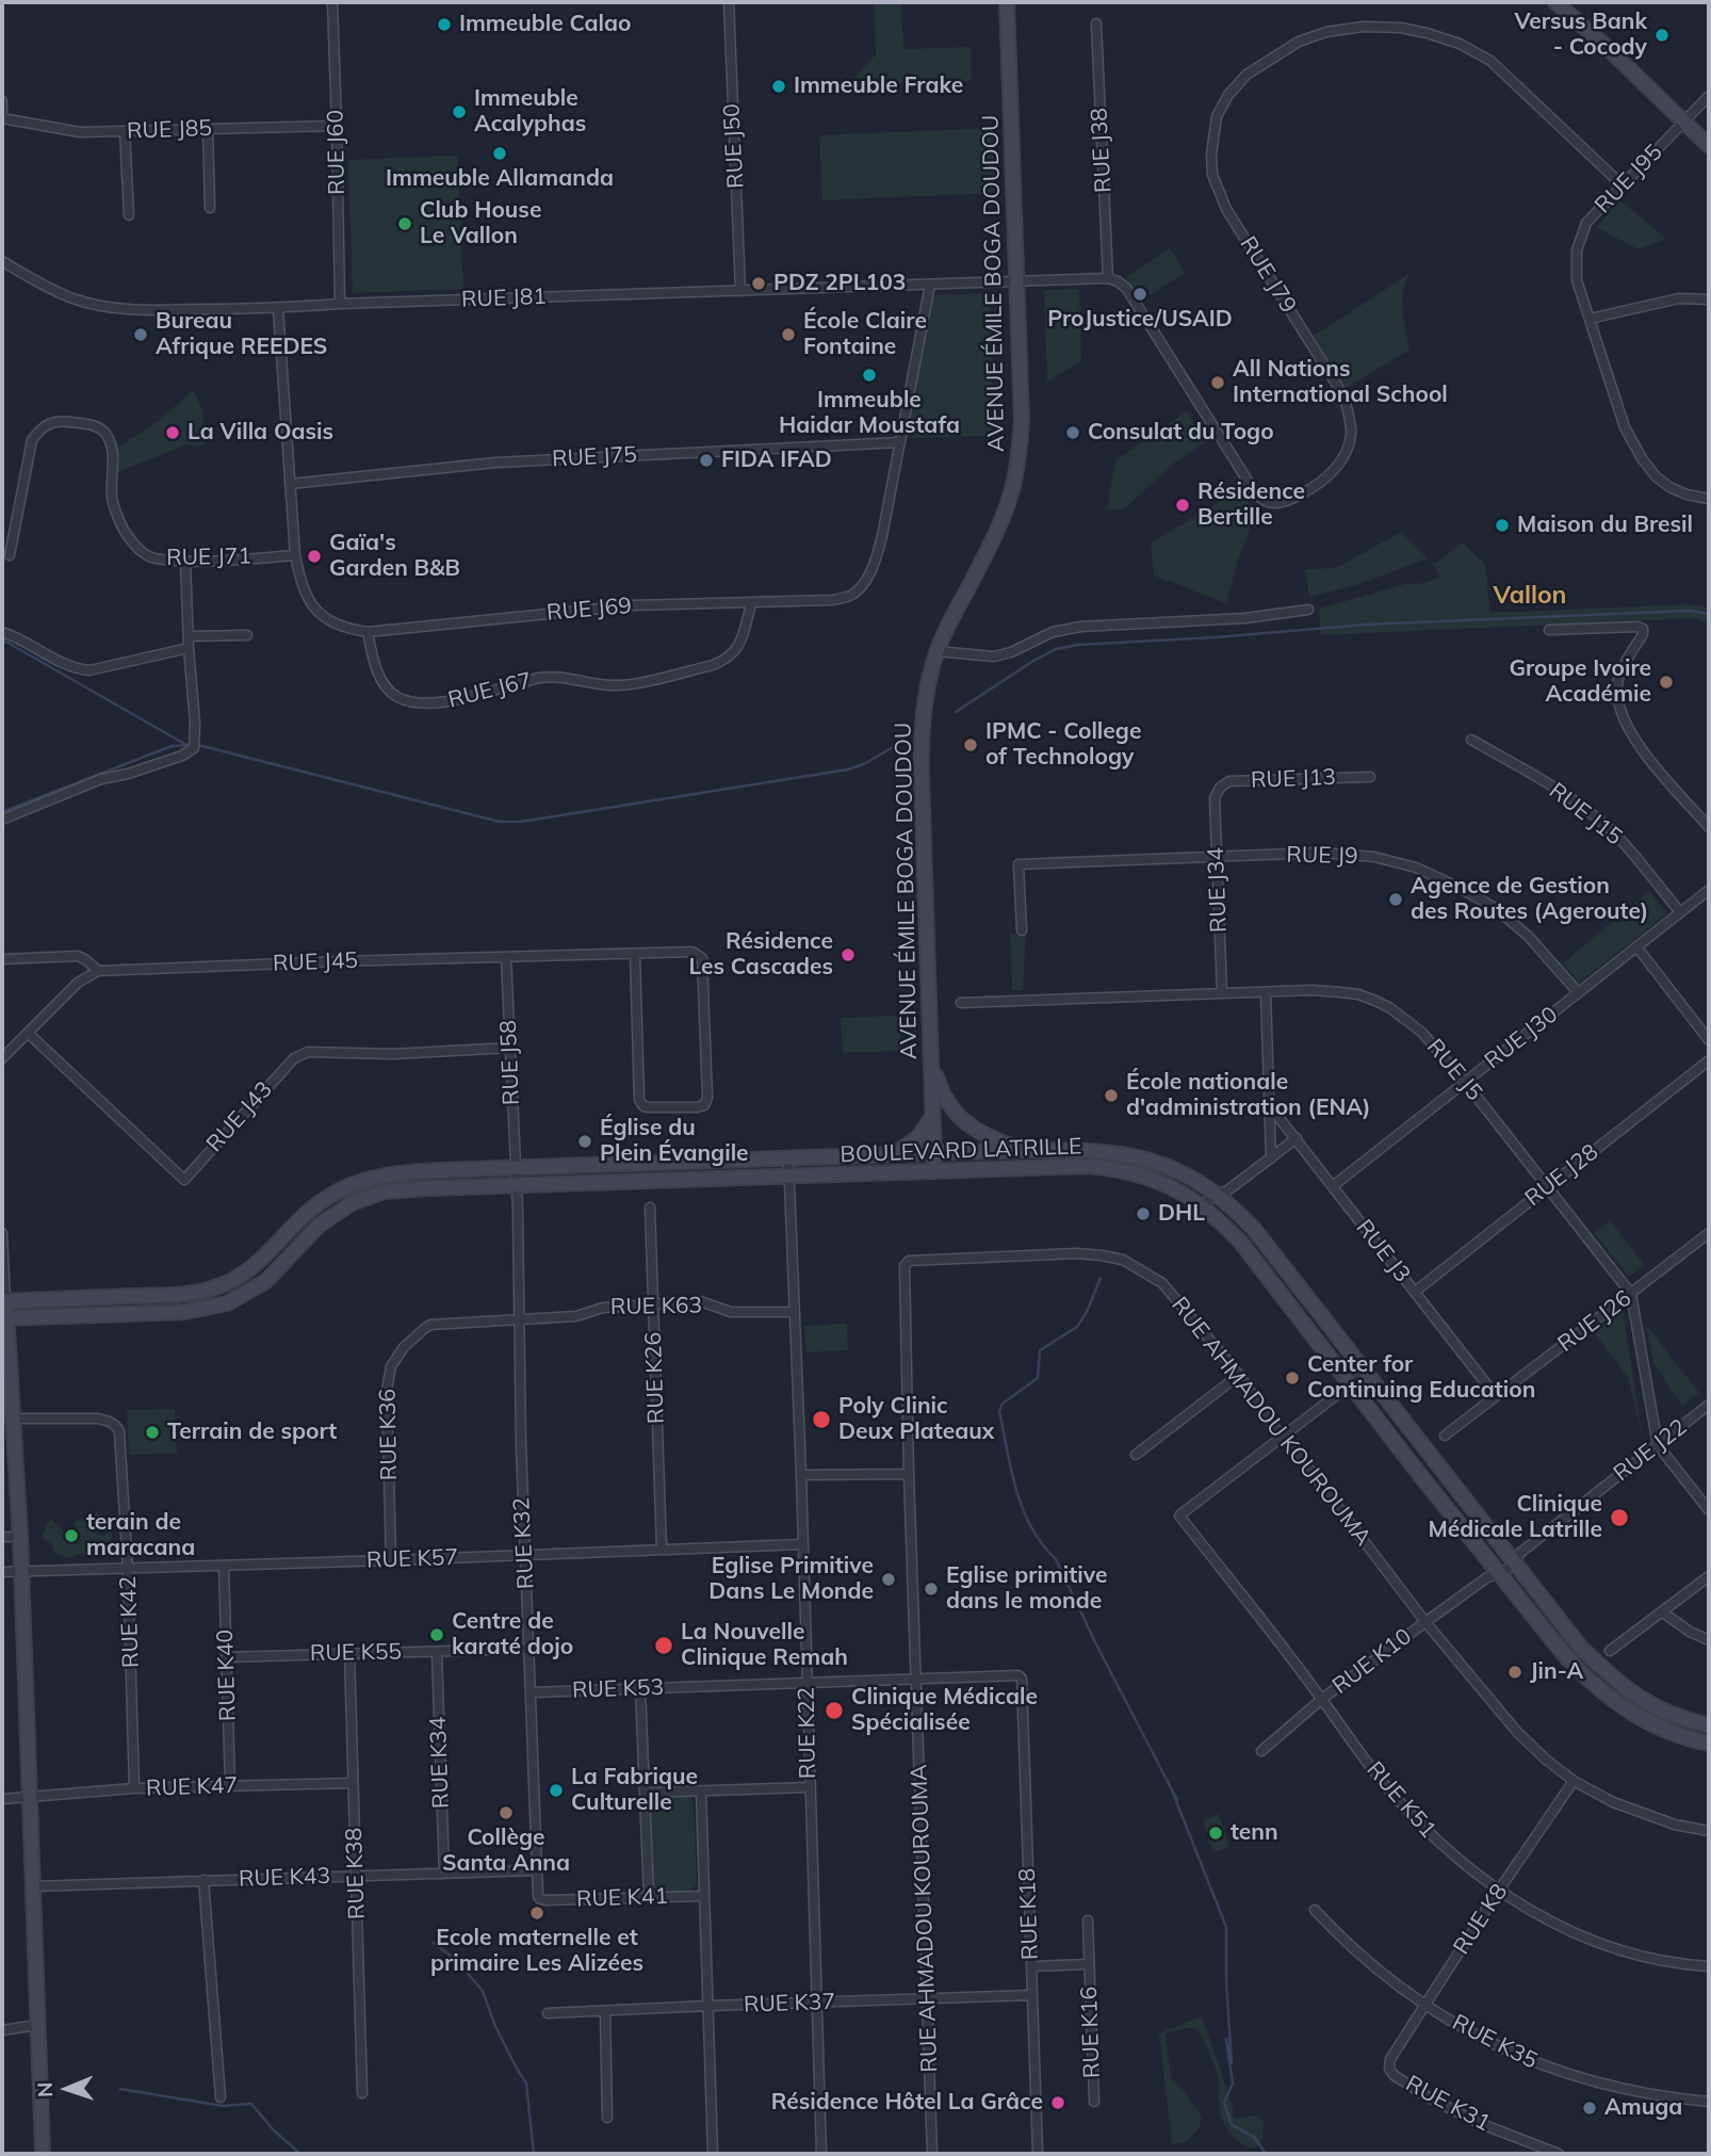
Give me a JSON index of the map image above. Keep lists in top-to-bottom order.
{
  "streets": {
    "main road": ["AVENUE ÉMILE BOGA DOUDOU", "BOULEVARD LATRILLE"],
    "street": [
      "RUE J85",
      "RUE J50",
      "RUE J38",
      "RUE J60",
      "RUE J95",
      "RUE J79",
      "RUE J81",
      "RUE J75",
      "RUE J71",
      "RUE J69",
      "RUE J67",
      "RUE J13",
      "RUE J15",
      "RUE J9",
      "RUE J34",
      "RUE J45",
      "RUE J30",
      "RUE J58",
      "RUE J5",
      "RUE J43",
      "RUE J28",
      "RUE J3",
      "RUE K63",
      "RUE J26",
      "RUE K26",
      "RUE AHMADOU KOUROUMA",
      "RUE K36",
      "RUE J22",
      "RUE K32",
      "RUE K57",
      "RUE K42",
      "RUE K55",
      "RUE K10",
      "RUE K40",
      "RUE K53",
      "RUE K22",
      "RUE K34",
      "RUE K47",
      "RUE K51",
      "RUE K38",
      "RUE K43",
      "RUE K41",
      "RUE K18",
      "RUE K8",
      "RUE K37",
      "RUE K16",
      "RUE K35",
      "RUE K31"
    ]
  },
  "crossings": [
    ["RUE J85", "RUE J60"],
    ["RUE J50", "RUE J81"],
    ["RUE J38", "RUE J79"],
    ["RUE J60", "RUE J81"],
    ["RUE J95", "RUE J79"],
    ["AVENUE ÉMILE BOGA DOUDOU", "RUE J81"],
    ["AVENUE ÉMILE BOGA DOUDOU", "BOULEVARD LATRILLE"],
    ["RUE J81", "RUE J69"],
    ["RUE J75", "RUE J69"],
    ["RUE J71", "RUE J69"],
    ["RUE J69", "RUE J67"],
    ["RUE J13", "RUE J34"],
    ["RUE J15", "RUE J30"],
    ["RUE J9", "RUE J34"],
    ["RUE J9", "RUE J30"],
    ["RUE J34", "RUE J5"],
    ["RUE J45", "RUE J58"],
    ["RUE J30", "RUE J5"],
    ["RUE J30", "RUE J3"],
    ["RUE J58", "RUE J43"],
    ["RUE J58", "BOULEVARD LATRILLE"],
    ["RUE J58", "RUE K32"],
    ["RUE J5", "RUE J28"],
    ["RUE J5", "RUE J26"],
    ["RUE J5", "RUE J22"],
    ["BOULEVARD LATRILLE", "RUE J22"],
    ["BOULEVARD LATRILLE", "RUE K32"],
    ["BOULEVARD LATRILLE", "RUE K10"],
    ["BOULEVARD LATRILLE", "RUE K22"],
    ["RUE J28", "RUE J3"],
    ["RUE J3", "RUE J26"],
    ["RUE K63", "RUE K26"],
    ["RUE K63", "RUE K36"],
    ["RUE K63", "RUE K32"],
    ["RUE K63", "RUE K22"],
    ["RUE K26", "RUE K57"],
    ["RUE AHMADOU KOUROUMA", "RUE K10"],
    ["RUE AHMADOU KOUROUMA", "RUE K53"],
    ["RUE AHMADOU KOUROUMA", "RUE K51"],
    ["RUE AHMADOU KOUROUMA", "RUE K8"],
    ["RUE AHMADOU KOUROUMA", "RUE K37"],
    ["RUE K36", "RUE K32"],
    ["RUE K36", "RUE K57"],
    ["RUE J22", "RUE K10"],
    ["RUE K32", "RUE K57"],
    ["RUE K32", "RUE K55"],
    ["RUE K32", "RUE K53"],
    ["RUE K32", "RUE K43"],
    ["RUE K32", "RUE K41"],
    ["RUE K57", "RUE K42"],
    ["RUE K57", "RUE K40"],
    ["RUE K57", "RUE K22"],
    ["RUE K42", "RUE K47"],
    ["RUE K55", "RUE K40"],
    ["RUE K55", "RUE K34"],
    ["RUE K55", "RUE K38"],
    ["RUE K10", "RUE K51"],
    ["RUE K40", "RUE K47"],
    ["RUE K53", "RUE K22"],
    ["RUE K53", "RUE K18"],
    ["RUE K22", "RUE K37"],
    ["RUE K34", "RUE K43"],
    ["RUE K47", "RUE K38"],
    ["RUE K51", "RUE K8"],
    ["RUE K38", "RUE K43"],
    ["RUE K18", "RUE K37"],
    ["RUE K18", "RUE K16"],
    ["RUE K8", "RUE K35"],
    ["RUE K8", "RUE K31"]
  ],
  "districts": ["Vallon"],
  "places": [
    "Immeuble Calao",
    "Versus Bank - Cocody",
    "Immeuble Frake",
    "Immeuble Acalyphas",
    "Immeuble Allamanda",
    "Club House Le Vallon",
    "PDZ 2PL103",
    "ProJustice/USAID",
    "Bureau Afrique REEDES",
    "École Claire Fontaine",
    "Immeuble Haidar Moustafa",
    "All Nations International School",
    "La Villa Oasis",
    "Consulat du Togo",
    "FIDA IFAD",
    "Résidence Bertille",
    "Maison du Bresil",
    "Gaïa's Garden B&B",
    "Groupe Ivoire Académie",
    "IPMC - College of Technology",
    "Agence de Gestion des Routes (Ageroute)",
    "Résidence Les Cascades",
    "École nationale d'administration (ENA)",
    "Église du Plein Évangile",
    "DHL",
    "Center for Continuing Education",
    "Poly Clinic Deux Plateaux",
    "Terrain de sport",
    "Clinique Médicale Latrille",
    "terain de maracana",
    "Eglise Primitive Dans Le Monde",
    "Eglise primitive dans le monde",
    "Centre de karaté dojo",
    "La Nouvelle Clinique Remah",
    "Jin-A",
    "Clinique Médicale Spécialisée",
    "La Fabrique Culturelle",
    "Collège Santa Anna",
    "tenn",
    "Ecole maternelle et primaire Les Alizées",
    "Résidence Hôtel La Grâce",
    "Amuga"
  ],
  "north": "left"
}
